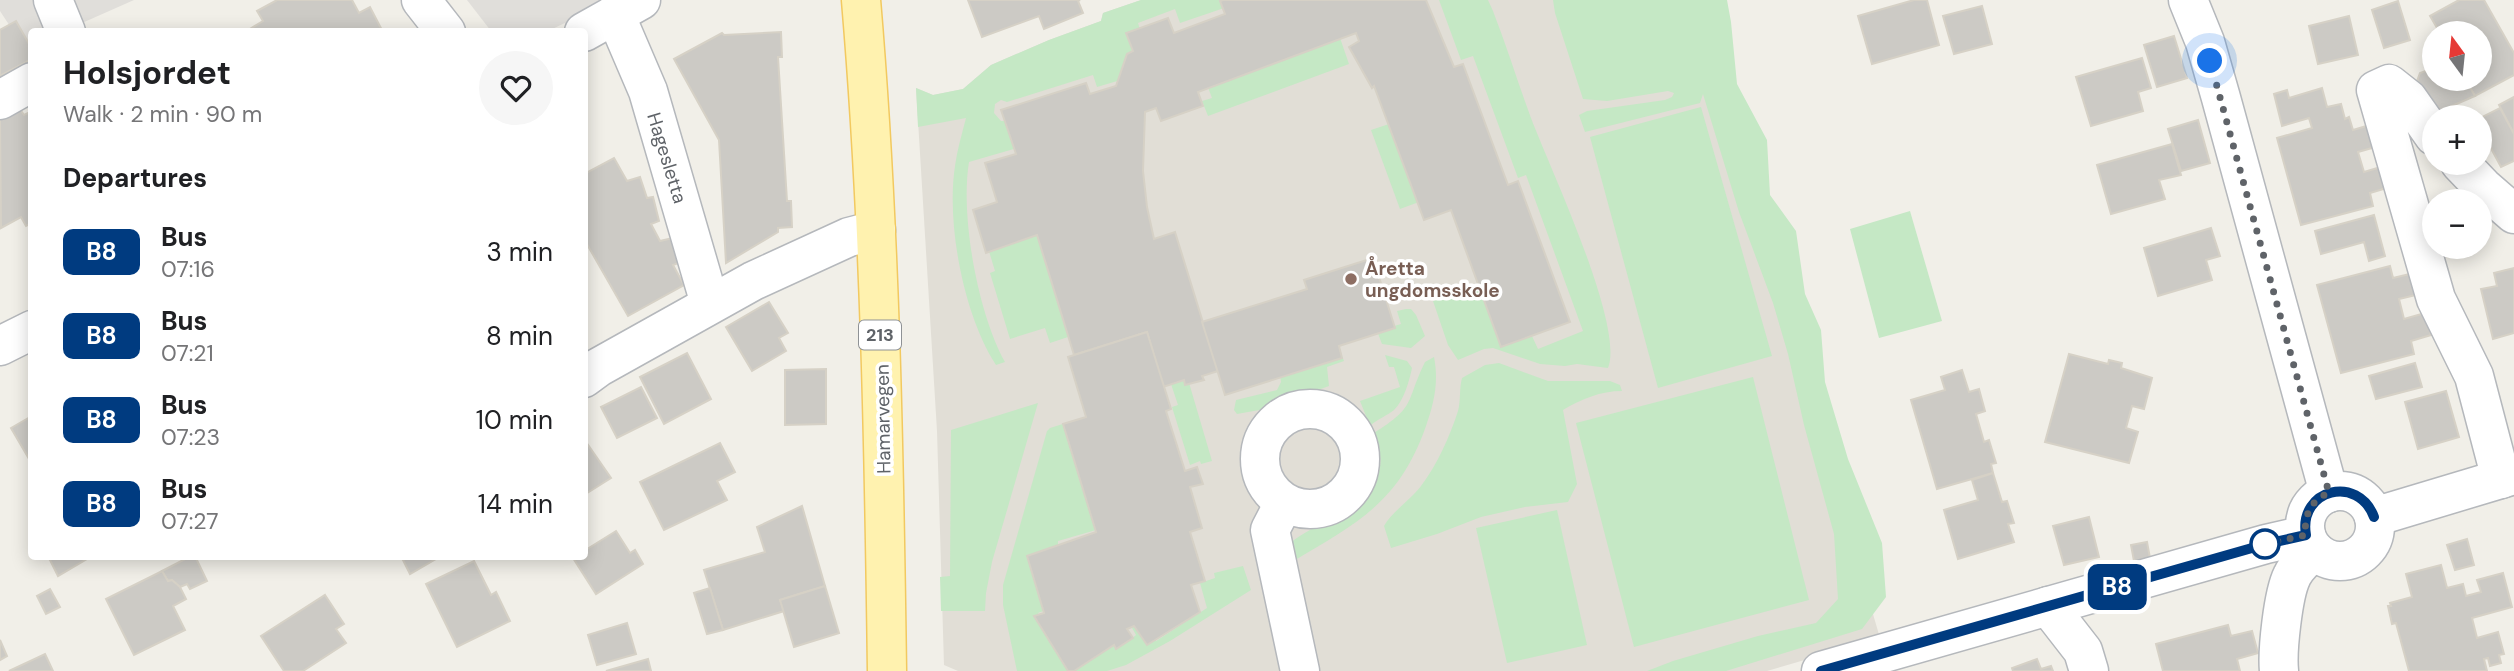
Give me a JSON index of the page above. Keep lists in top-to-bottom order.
{
  "streets": {
    "main road": ["213", "Hamarvegen"],
    "street": ["Hagesletta"]
  },
  "places": ["Åretta ungdomsskole"],
  "lines": ["bus line B8"],
  "north": "top",
  "page": {
    "on_map": "B8",
    "map_buttons": ["+", "−"],
    "heading": [
      ["Holsjordet", "Walk · 2 min · 90 m"],
      "Departures"
    ],
    "list": [
      {
        "mark": "B8",
        "name": "Bus",
        "note": "07:16",
        "value": "3 min"
      },
      {
        "mark": "B8",
        "name": "Bus",
        "note": "07:21",
        "value": "8 min"
      },
      {
        "mark": "B8",
        "name": "Bus",
        "note": "07:23",
        "value": "10 min"
      },
      {
        "mark": "B8",
        "name": "Bus",
        "note": "07:27",
        "value": "14 min"
      }
    ]
  }
}
